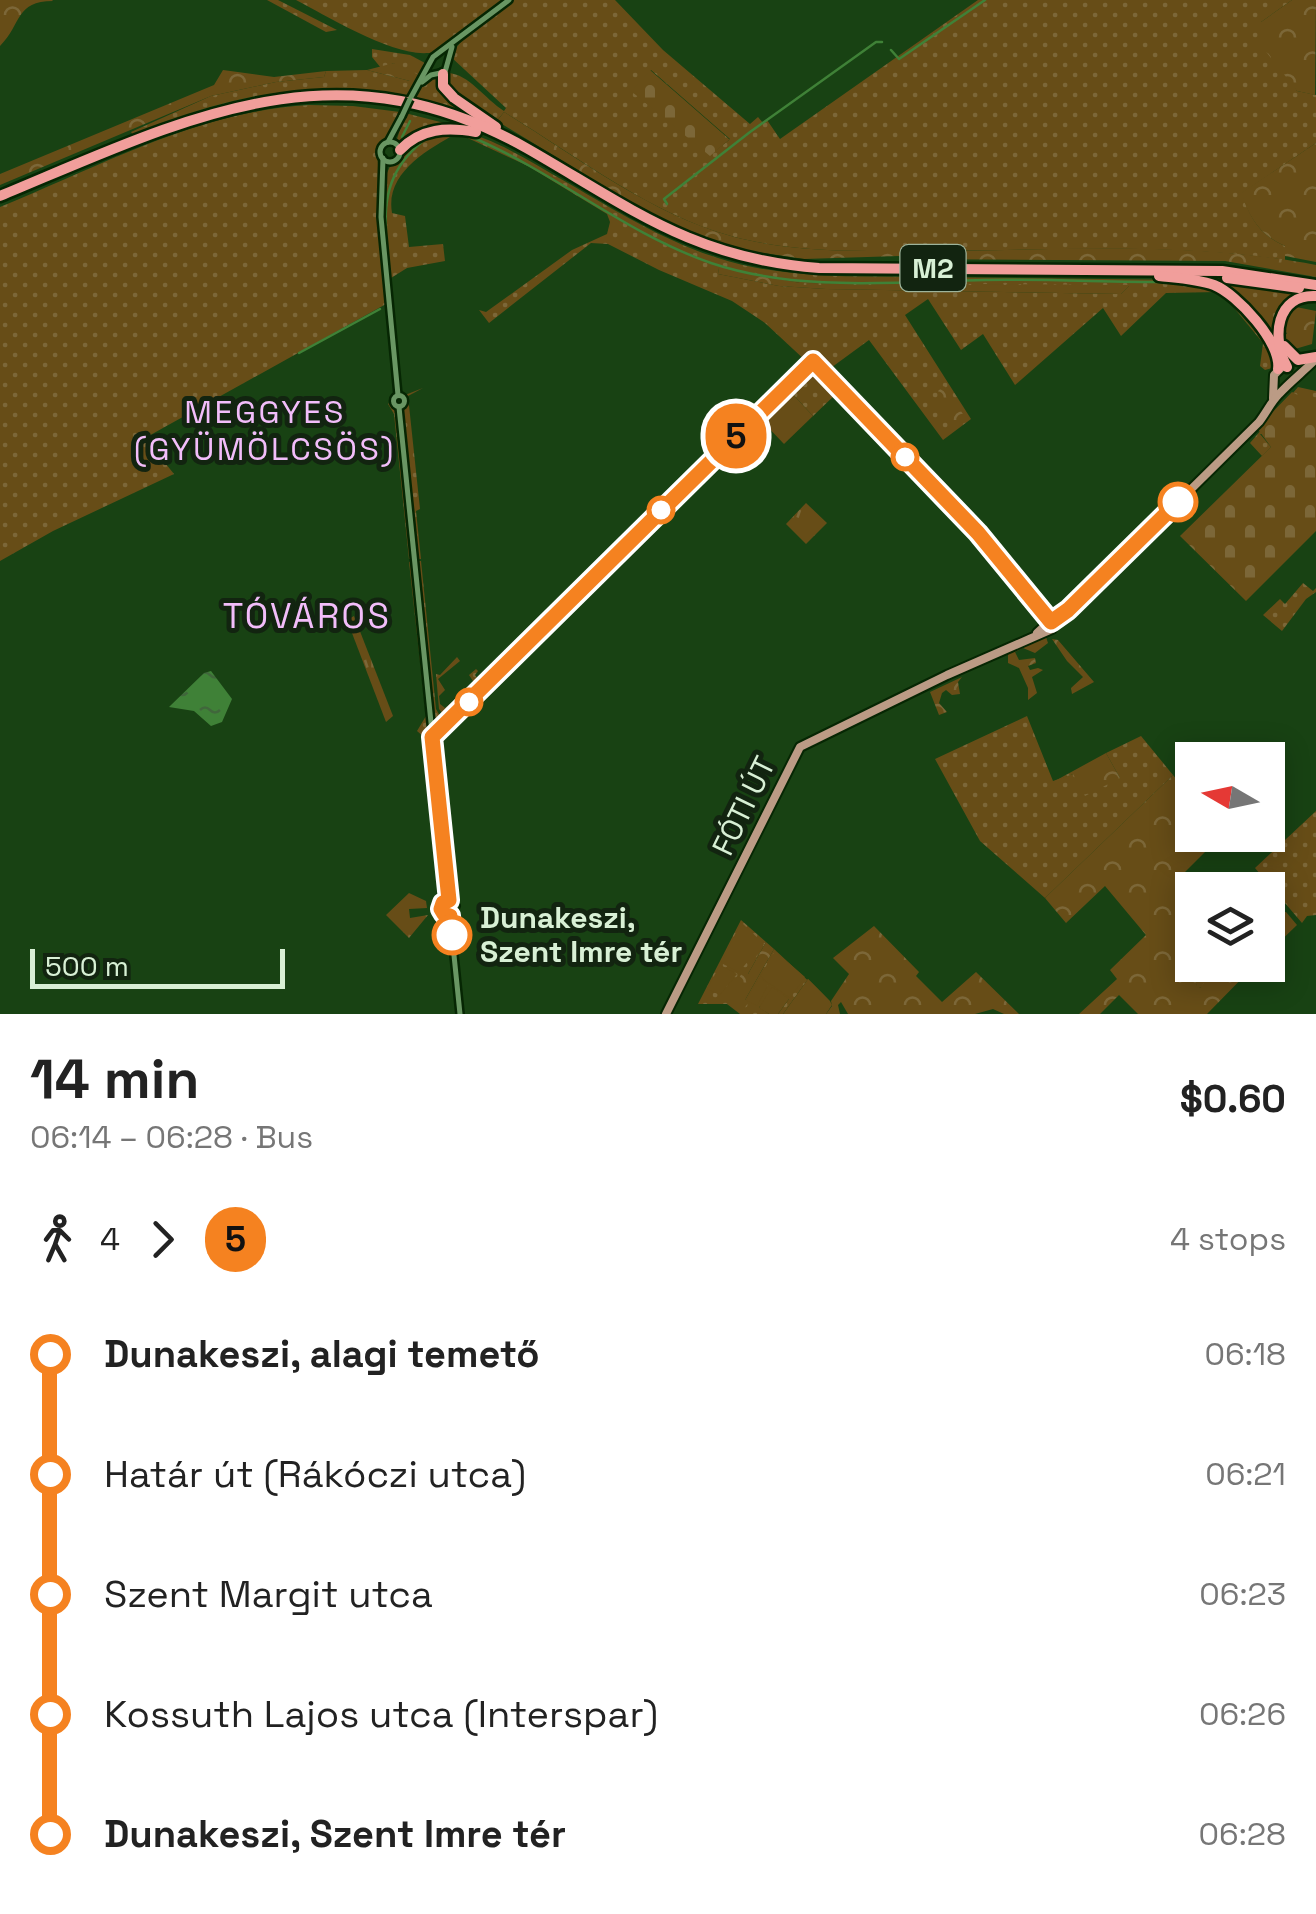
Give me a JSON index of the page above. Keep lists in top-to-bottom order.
{
  "streets": {
    "highway": ["M2"],
    "main road": ["FÓTI ÚT"]
  },
  "districts": ["MEGGYES (GYÜMÖLCSÖS)", "TÓVÁROS"],
  "places": ["Dunakeszi, Szent Imre tér"],
  "lines": ["bus line 5"],
  "scale_bar": "500 m",
  "north": "left",
  "page": {
    "on_map": "5",
    "scale": "500 m",
    "heading": ["14 min", "06:14 – 06:28 · Bus", "$0.60"],
    "legs": ["4", "5", "4 stops"],
    "list": [
      {
        "name": "Dunakeszi, alagi temető",
        "value": "06:18"
      },
      {
        "name": "Határ út (Rákóczi utca)",
        "value": "06:21"
      },
      {
        "name": "Szent Margit utca",
        "value": "06:23"
      },
      {
        "name": "Kossuth Lajos utca (Interspar)",
        "value": "06:26"
      },
      {
        "name": "Dunakeszi, Szent Imre tér",
        "value": "06:28"
      }
    ]
  }
}
